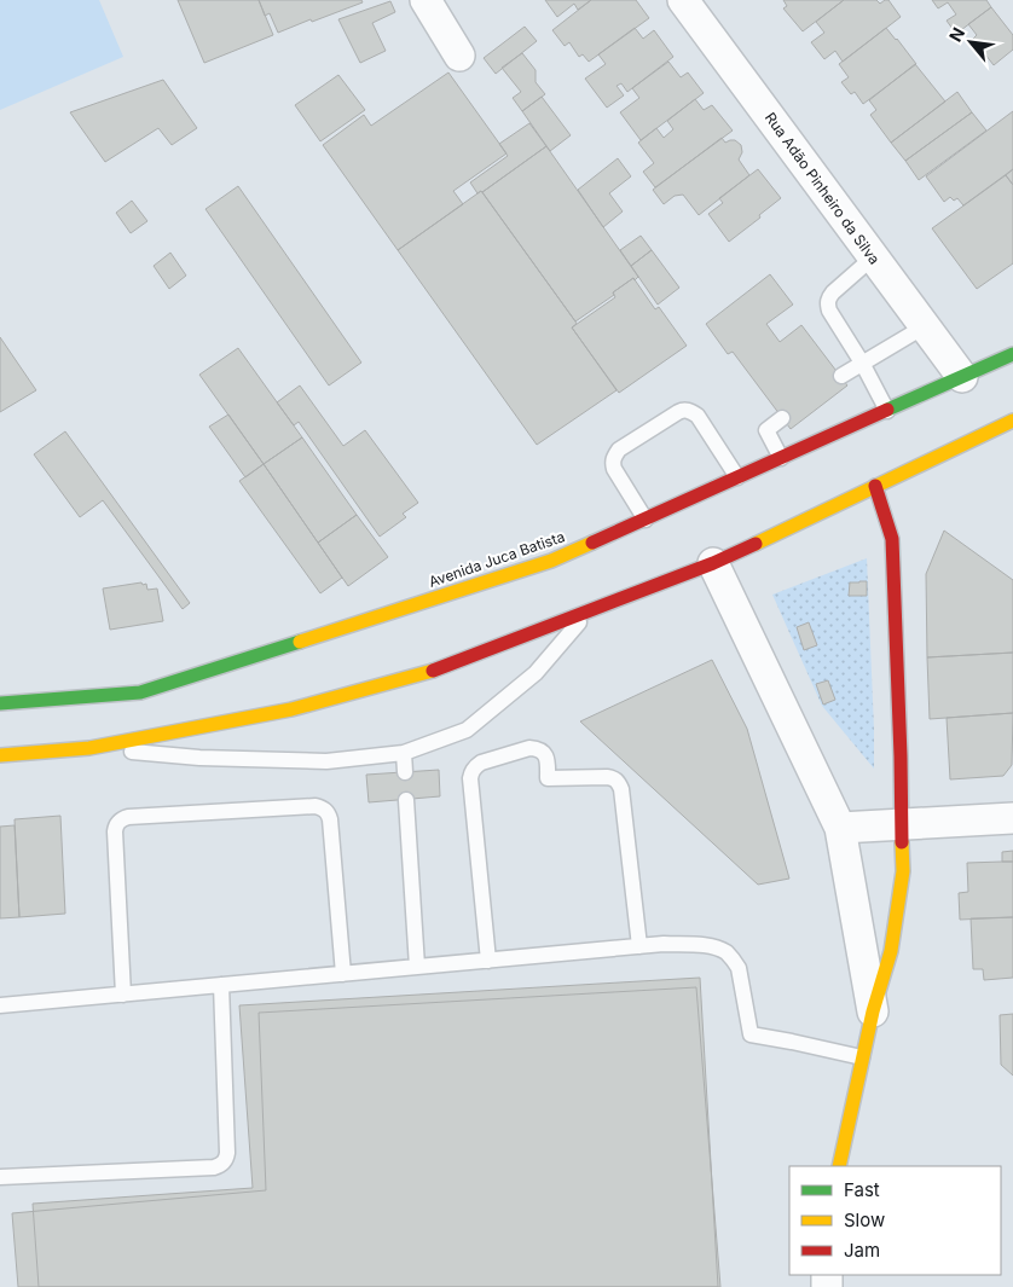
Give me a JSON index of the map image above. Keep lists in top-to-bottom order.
{
  "streets": {
    "main road": ["Avenida Juca Batista"],
    "street": ["Rua Adão Pinheiro da Silva"]
  },
  "crossings": [
    ["Rua Adão Pinheiro da Silva", "Avenida Juca Batista"]
  ],
  "legend": ["Fast", "Slow", "Jam"],
  "north": "top left"
}
